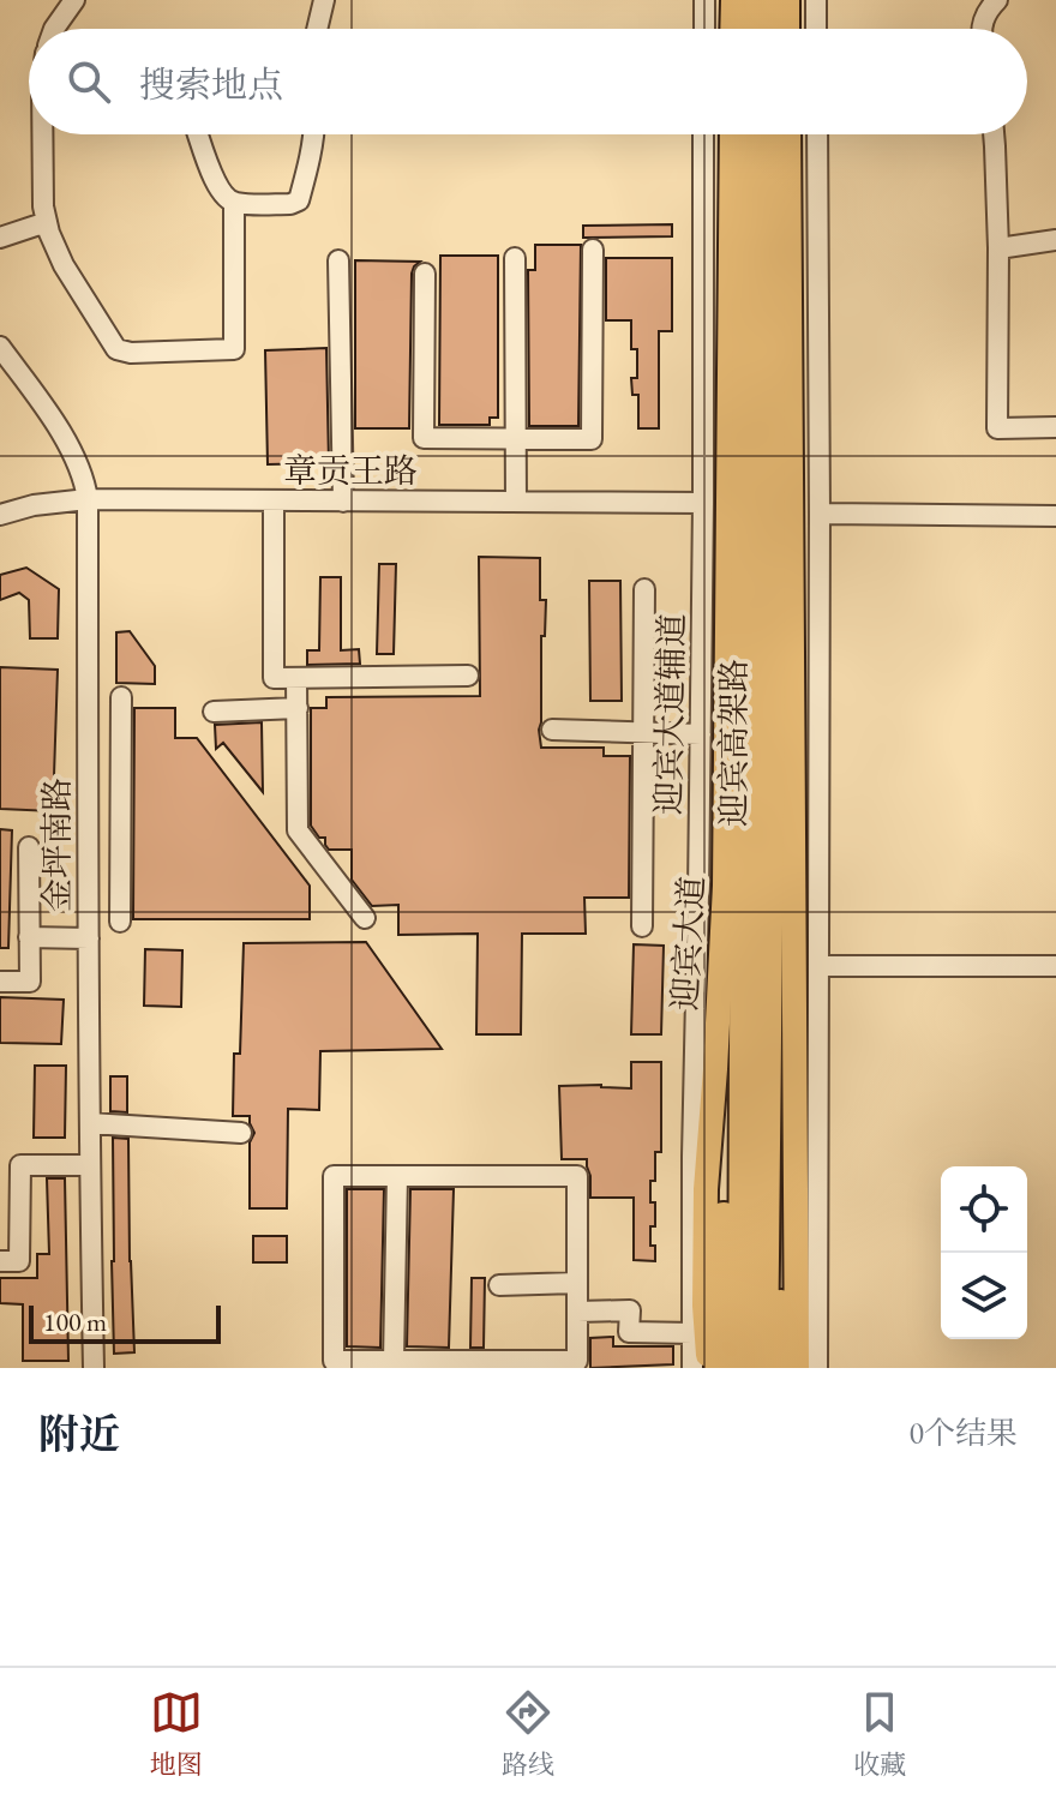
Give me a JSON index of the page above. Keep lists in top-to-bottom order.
{
  "streets": {
    "highway": ["迎宾高架路"],
    "main road": ["迎宾大道"],
    "street": ["章贡王路", "迎宾大道辅道", "金坪南路"]
  },
  "crossings": [
    ["章贡王路", "迎宾大道辅道"],
    ["章贡王路", "金坪南路"]
  ],
  "scale_bar": "100 m",
  "page": {
    "search": "搜索地点",
    "scale": "100 m",
    "heading": ["附近", "0个结果"],
    "nav": ["地图", "路线", "收藏"]
  }
}
